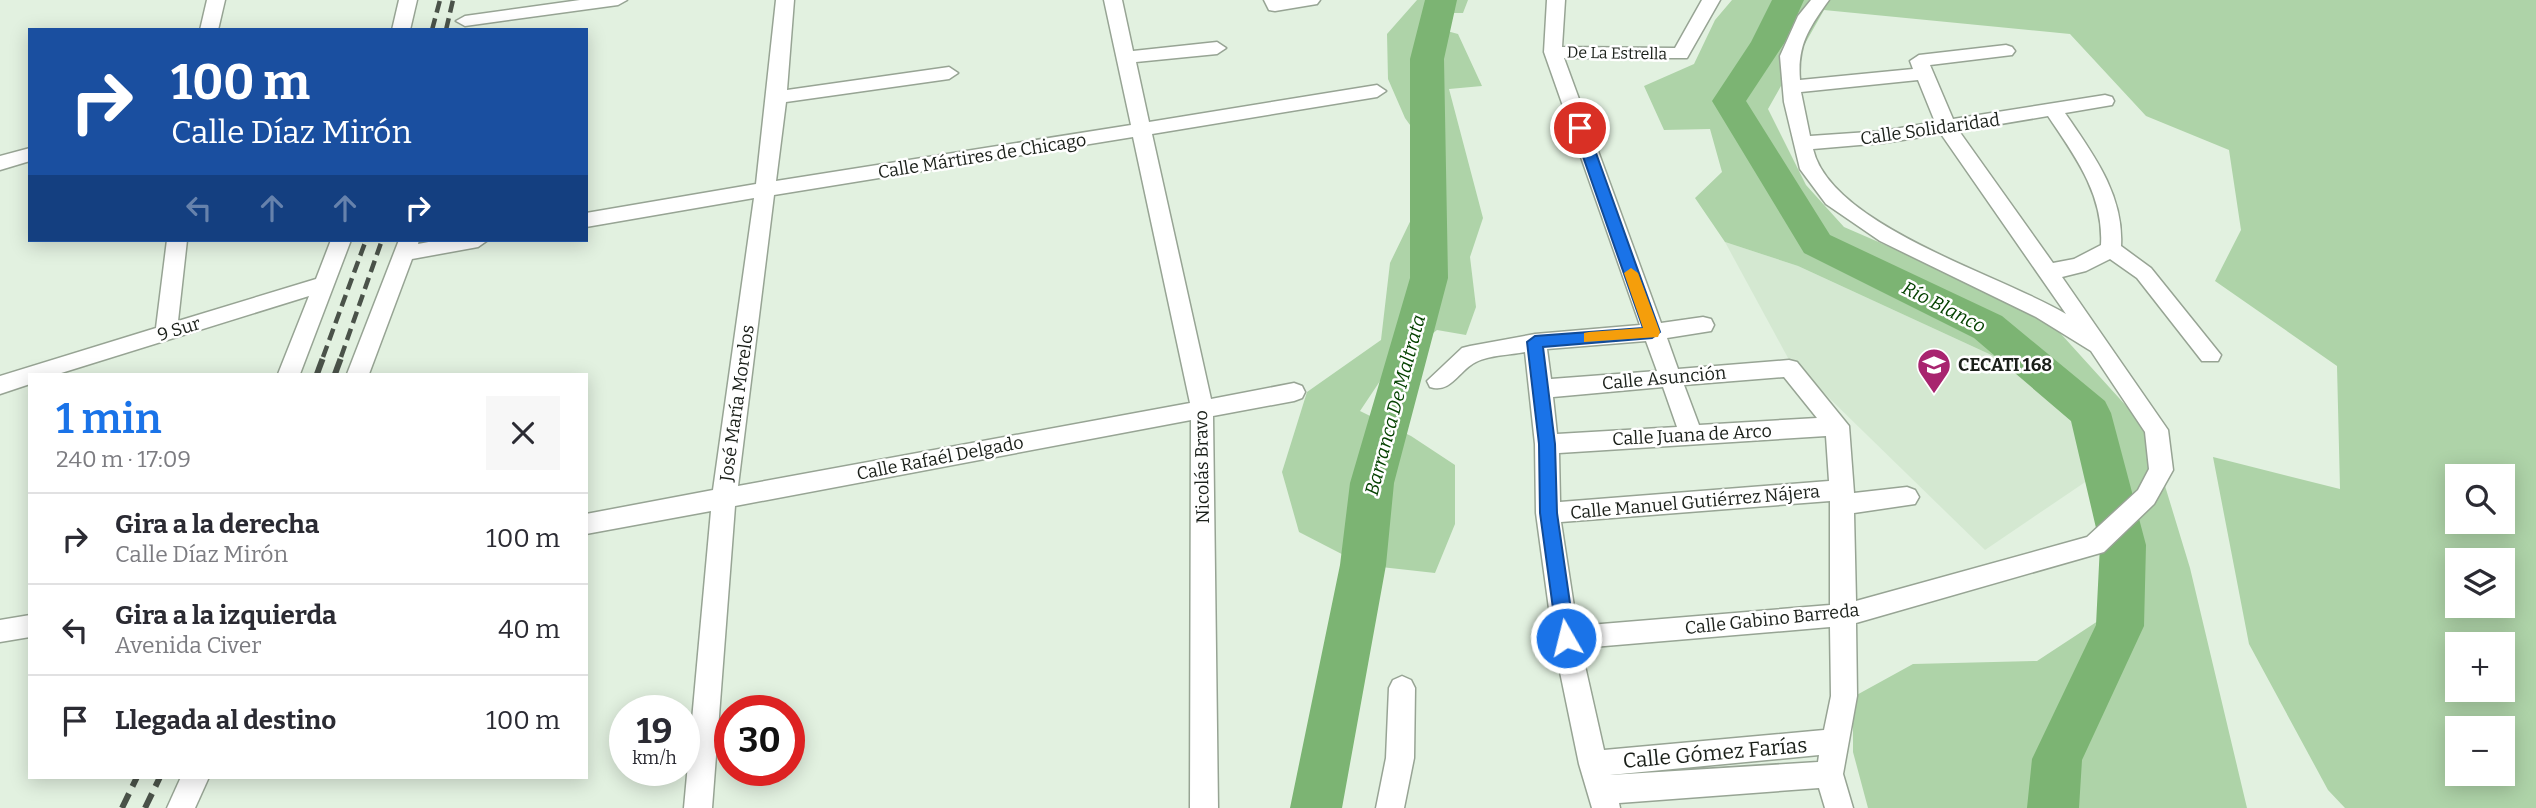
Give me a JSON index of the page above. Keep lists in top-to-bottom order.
{
  "streets": {
    "street": [
      "De La Estrella",
      "Calle Solidaridad",
      "Calle Mártires de Chicago",
      "9 Sur",
      "Calle Asunción",
      "José María Morelos",
      "Calle Juana de Arco",
      "Calle Rafaél Delgado",
      "Nicolás Bravo",
      "Calle Manuel Gutiérrez Nájera",
      "Calle Gabino Barreda",
      "Calle Gómez Farías"
    ]
  },
  "crossings": [
    ["Calle Mártires de Chicago", "José María Morelos"],
    ["Calle Mártires de Chicago", "Nicolás Bravo"],
    ["Calle Asunción", "Calle Juana de Arco"],
    ["José María Morelos", "Calle Rafaél Delgado"],
    ["Calle Rafaél Delgado", "Nicolás Bravo"]
  ],
  "water": ["Río Blanco", "Barranca De Maltrata"],
  "places": {
    "school or university": ["CECATI 168"]
  },
  "page": {
    "turn": ["100 m", "Calle Díaz Mirón"],
    "heading": ["1 min", "240 m · 17:09"],
    "map_buttons": ["+", "−"],
    "list": [
      {
        "name": "Gira a la derecha",
        "note": "Calle Díaz Mirón",
        "value": "100 m"
      },
      {
        "name": "Gira a la izquierda",
        "note": "Avenida Civer",
        "value": "40 m"
      },
      {
        "name": "Llegada al destino",
        "value": "100 m"
      }
    ],
    "speed": "19 km/h",
    "limit": "30"
  }
}
